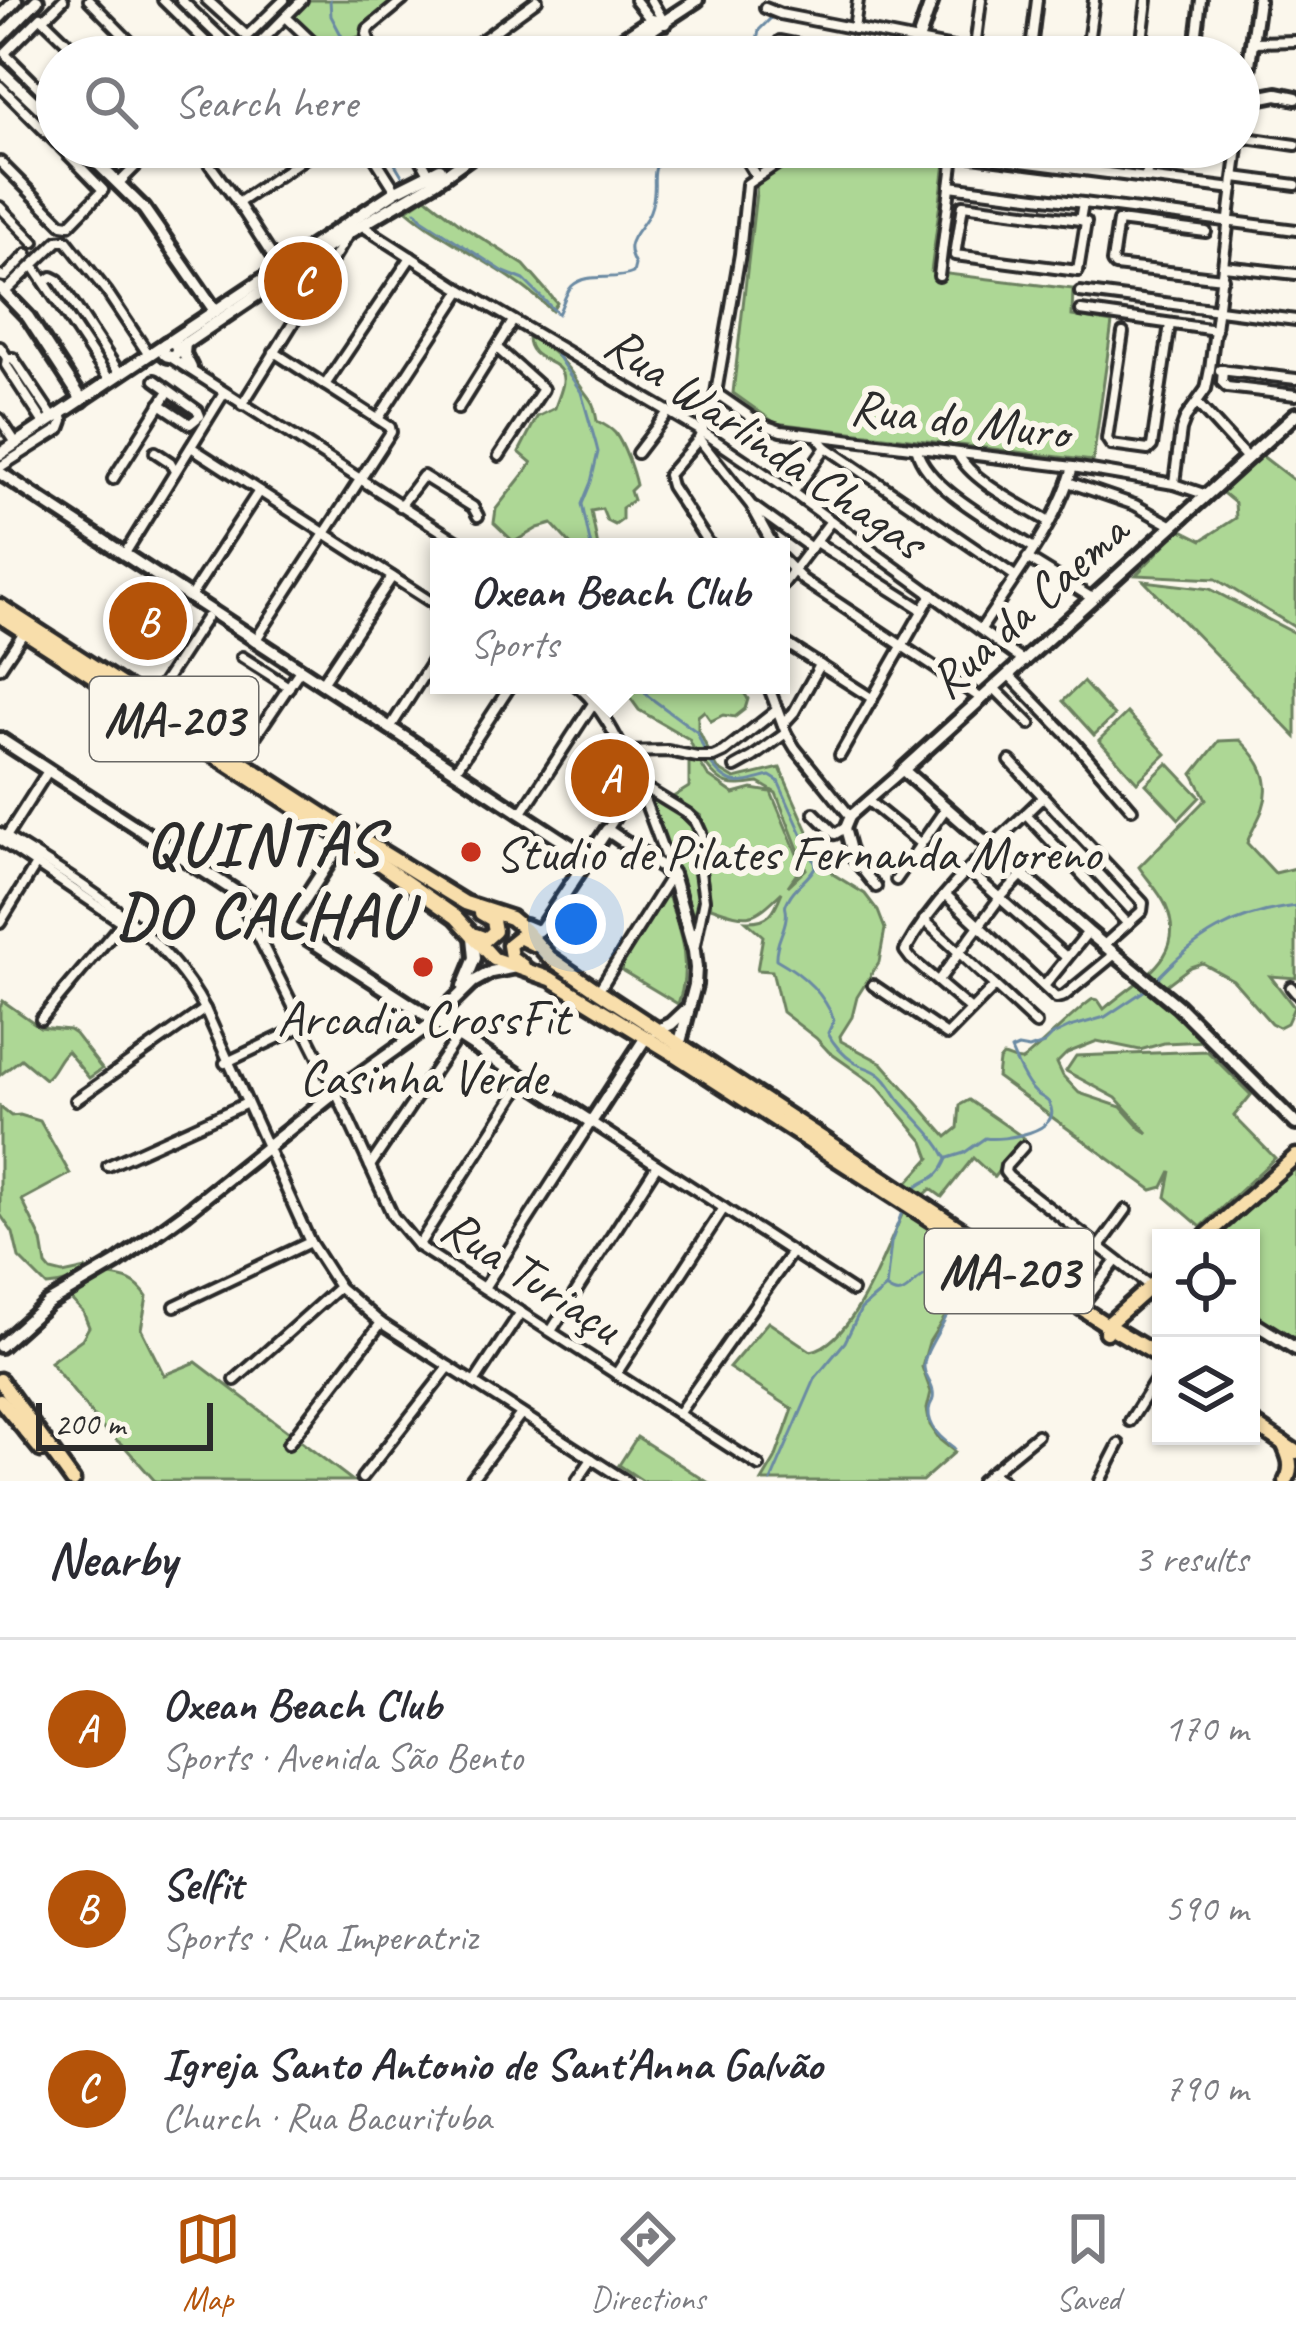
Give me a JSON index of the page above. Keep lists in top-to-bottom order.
{
  "streets": {
    "main road": ["MA-203"],
    "street": [
      "Rua do Muro",
      "Rua Warlinda Chagas",
      "Rua da Caema",
      "Rua Turiaçu"
    ]
  },
  "crossings": [
    ["Rua do Muro", "Rua da Caema"],
    ["Rua Warlinda Chagas", "Rua da Caema"]
  ],
  "districts": ["QUINTAS DO CALHAU"],
  "places": ["Studio de Pilates Fernanda Moreno", "Arcadia CrossFit Casinha Verde"],
  "scale_bar": "200 m",
  "page": {
    "search": "Search here",
    "pins": ["C", "B", "A"],
    "popup": ["Oxean Beach Club", "Sports"],
    "scale": "200 m",
    "heading": ["Nearby", "3 results"],
    "list": [
      {
        "mark": "A",
        "name": "Oxean Beach Club",
        "note": "Sports · Avenida São Bento",
        "value": "170 m"
      },
      {
        "mark": "B",
        "name": "Selfit",
        "note": "Sports · Rua Imperatriz",
        "value": "590 m"
      },
      {
        "mark": "C",
        "name": "Igreja Santo Antonio de Sant'Anna Galvão",
        "note": "Church · Rua Bacurituba",
        "value": "790 m"
      }
    ],
    "nav": ["Map", "Directions", "Saved"]
  }
}
